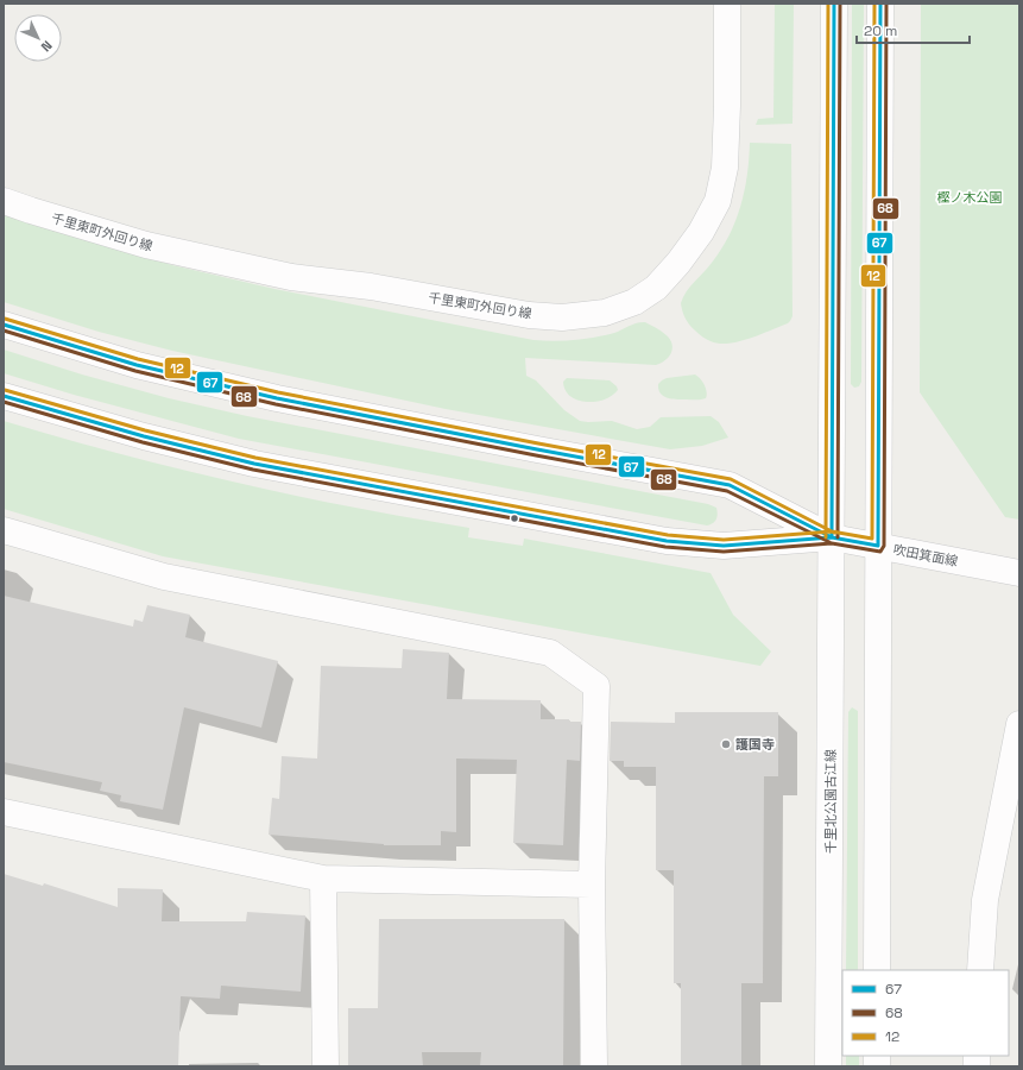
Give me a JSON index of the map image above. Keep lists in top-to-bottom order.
{
  "streets": {
    "street": ["千里東町外回り線", "吹田箕面線", "千里北公園古江線"]
  },
  "crossings": [
    ["吹田箕面線", "千里北公園古江線"]
  ],
  "parks": ["樫ノ木公園"],
  "places": ["護国寺"],
  "lines": ["transit line 67", "transit line 68", "transit line 12"],
  "legend": ["67", "68", "12"],
  "scale_bar": "20 m",
  "north": "bottom right"
}
